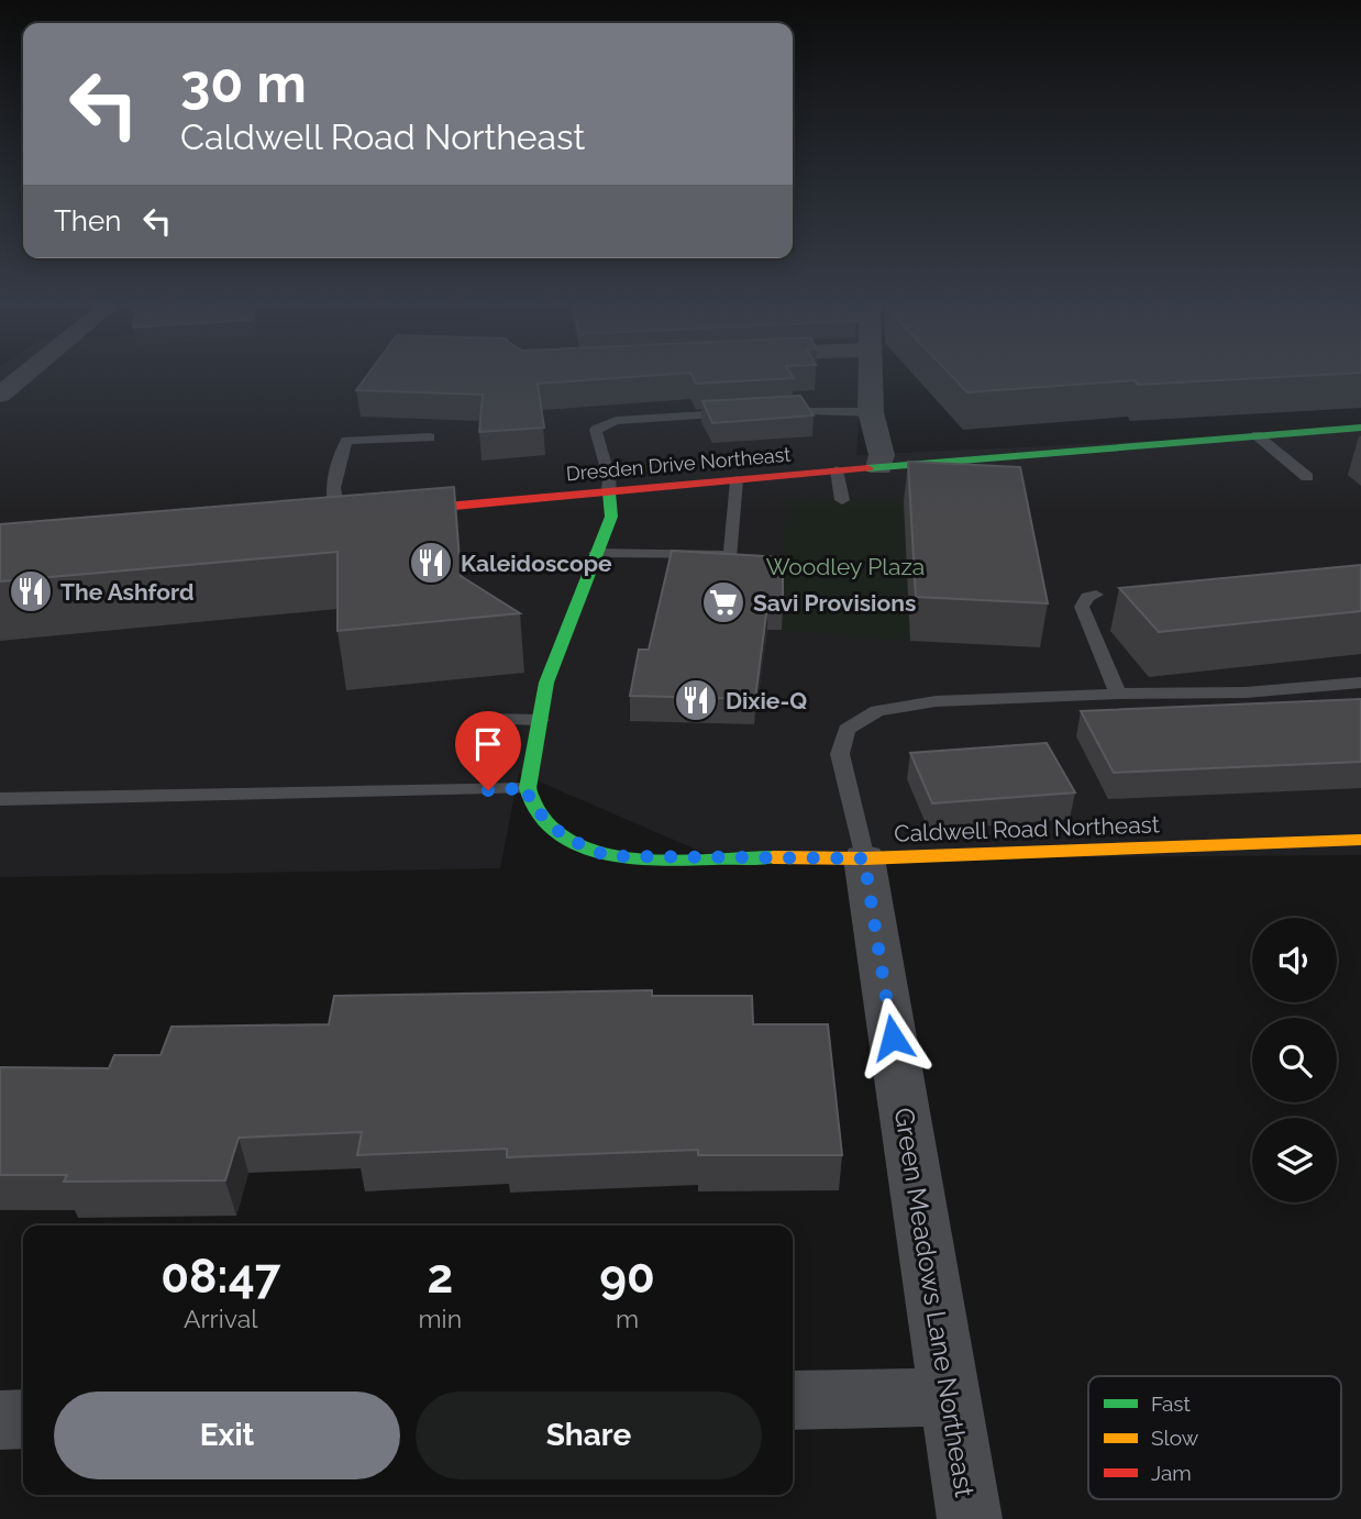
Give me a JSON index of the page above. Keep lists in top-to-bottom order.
{
  "streets": {
    "street": ["Dresden Drive Northeast", "Caldwell Road Northeast", "Green Meadows Lane Northeast"]
  },
  "crossings": [
    ["Caldwell Road Northeast", "Green Meadows Lane Northeast"]
  ],
  "parks": ["Woodley Plaza"],
  "places": {
    "restaurant": ["Kaleidoscope", "The Ashford", "Dixie-Q"],
    "supermarket": ["Savi Provisions"]
  },
  "legend": ["Fast", "Slow", "Jam"],
  "page": {
    "turn": ["30 m", "Caldwell Road Northeast"],
    "then": "Then",
    "eta": [
      "08:47",
      "Arrival",
      "2",
      "min",
      "90",
      "m"
    ],
    "buttons": ["Exit", "Share"]
  }
}
